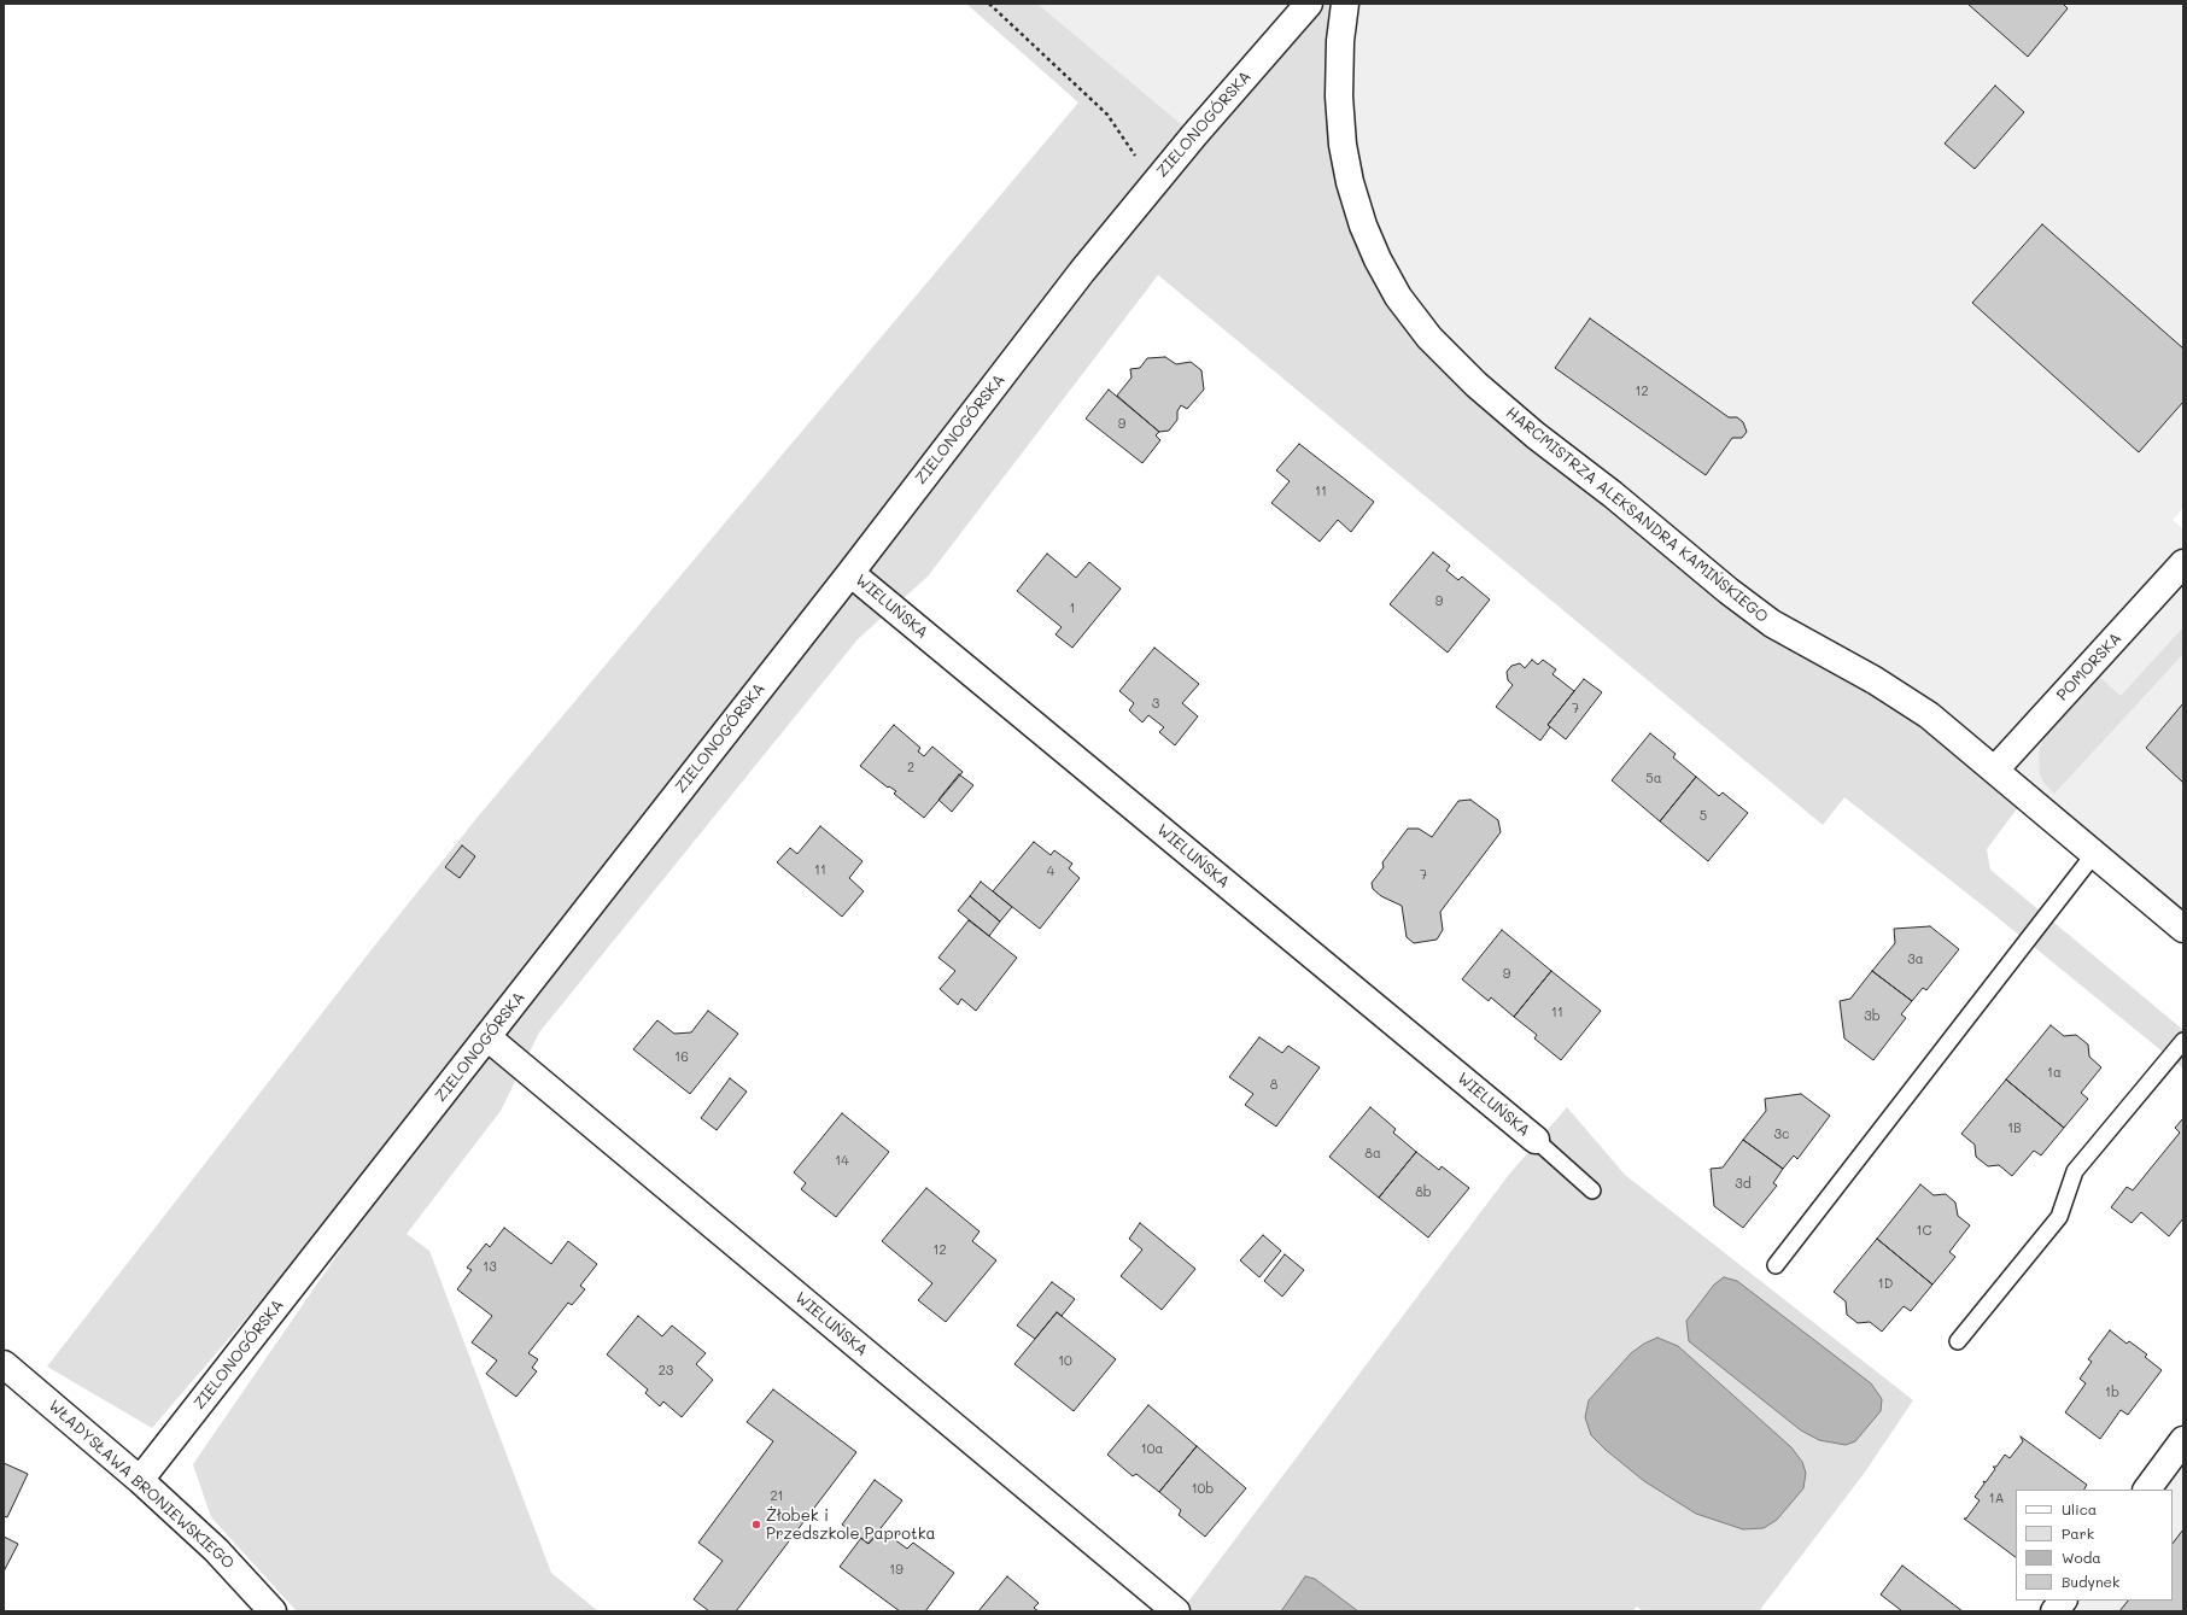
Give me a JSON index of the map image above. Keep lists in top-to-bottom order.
{
  "streets": {
    "street": [
      "ZIELONOGÓRSKA",
      "HARCMISTRZA ALEKSANDRA KAMIŃSKIEGO",
      "WIELUŃSKA",
      "POMORSKA",
      "WŁADYSŁAWA BRONIEWSKIEGO"
    ]
  },
  "crossings": [
    ["ZIELONOGÓRSKA", "WIELUŃSKA"],
    ["ZIELONOGÓRSKA", "WŁADYSŁAWA BRONIEWSKIEGO"],
    ["HARCMISTRZA ALEKSANDRA KAMIŃSKIEGO", "POMORSKA"]
  ],
  "places": ["Żłobek i Przedszkole Paprotka"],
  "house_numbers": [
    "12",
    "9",
    "11",
    "9",
    "1",
    "3",
    "7",
    "2",
    "5a",
    "5",
    "11",
    "4",
    "7",
    "3a",
    "9",
    "11",
    "3b",
    "16",
    "1a",
    "8",
    "1B",
    "3c",
    "8a",
    "14",
    "3d",
    "8b",
    "1C",
    "12",
    "13",
    "1D",
    "10",
    "23",
    "1b",
    "10a",
    "10b",
    "21",
    "1A",
    "19"
  ],
  "legend": [
    "Ulica",
    "Park",
    "Woda",
    "Budynek"
  ]
}
